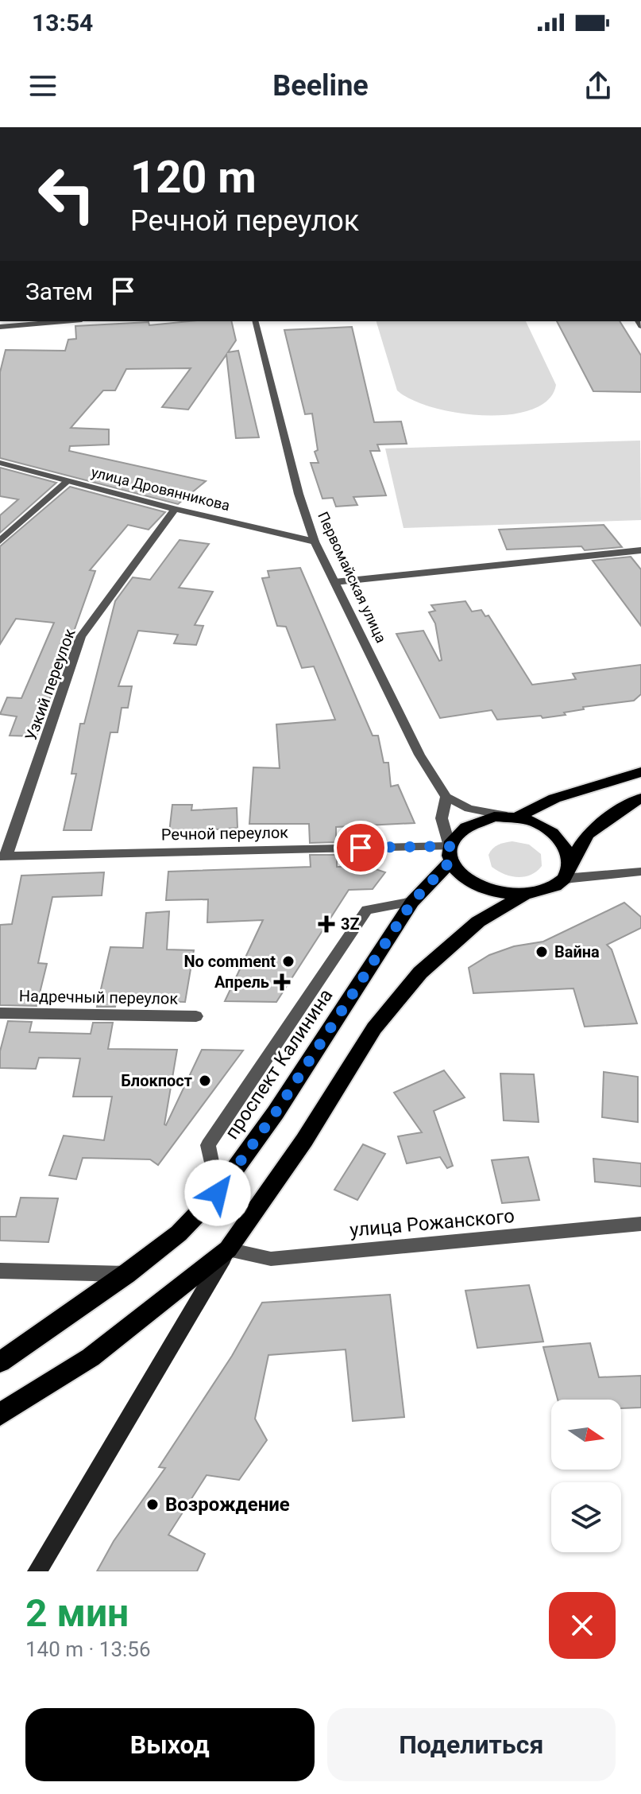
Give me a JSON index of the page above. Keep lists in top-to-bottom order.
{
  "streets": {
    "main road": ["проспект Калинина"],
    "street": [
      "улица Дровянникова",
      "Первомайская улица",
      "Узкий переулок",
      "Речной переулок",
      "Надречный переулок",
      "улица Рожанского"
    ]
  },
  "crossings": [
    ["улица Дровянникова", "Первомайская улица"],
    ["улица Дровянникова", "Узкий переулок"],
    ["Узкий переулок", "Речной переулок"],
    ["Речной переулок", "проспект Калинина"]
  ],
  "places": {
    "health": ["3Z", "Апрель"],
    "other": [
      "Вайна",
      "No comment",
      "Блокпост",
      "Возрождение"
    ]
  },
  "north": "right",
  "page": {
    "status": "13:54",
    "header": "Beeline",
    "turn": ["120 m", "Речной переулок"],
    "then": "Затем",
    "heading": ["2 мин", "140 m · 13:56"],
    "buttons": ["Выход", "Поделиться"]
  }
}
